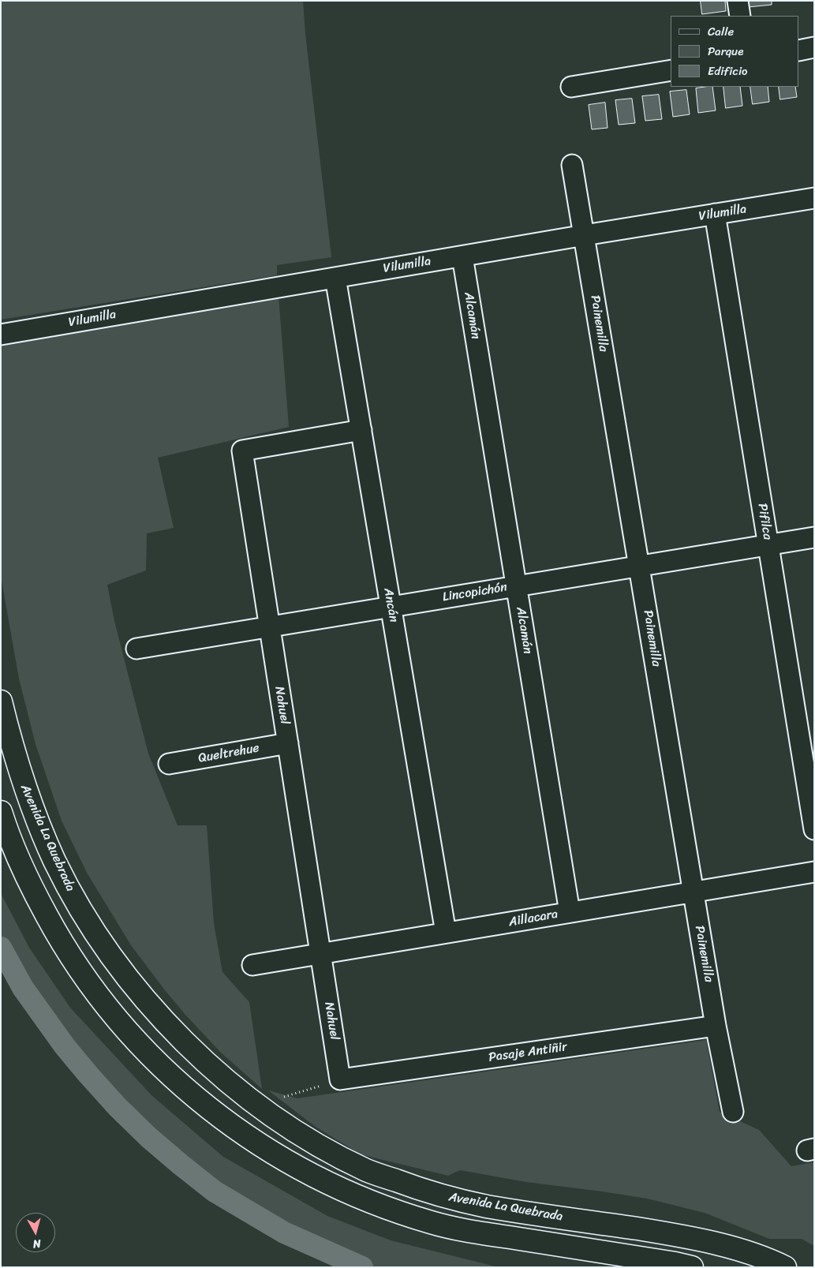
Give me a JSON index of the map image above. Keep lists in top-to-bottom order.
{
  "streets": {
    "main road": ["Avenida La Quebrada"],
    "street": [
      "Vilumilla",
      "Alcamán",
      "Painemilla",
      "Pifilca",
      "Lincopichón",
      "Ancán",
      "Nahuel",
      "Queltrehue",
      "Aillacara",
      "Pasaje Antiñir"
    ]
  },
  "crossings": [
    ["Vilumilla", "Alcamán"],
    ["Vilumilla", "Painemilla"],
    ["Vilumilla", "Pifilca"],
    ["Vilumilla", "Ancán"],
    ["Alcamán", "Lincopichón"],
    ["Alcamán", "Aillacara"],
    ["Painemilla", "Lincopichón"],
    ["Painemilla", "Aillacara"],
    ["Painemilla", "Pasaje Antiñir"],
    ["Pifilca", "Lincopichón"],
    ["Lincopichón", "Ancán"],
    ["Lincopichón", "Nahuel"],
    ["Ancán", "Nahuel"],
    ["Ancán", "Aillacara"],
    ["Nahuel", "Queltrehue"],
    ["Nahuel", "Aillacara"],
    ["Nahuel", "Pasaje Antiñir"]
  ],
  "legend": ["Calle", "Parque", "Edificio"],
  "north": "bottom"
}
